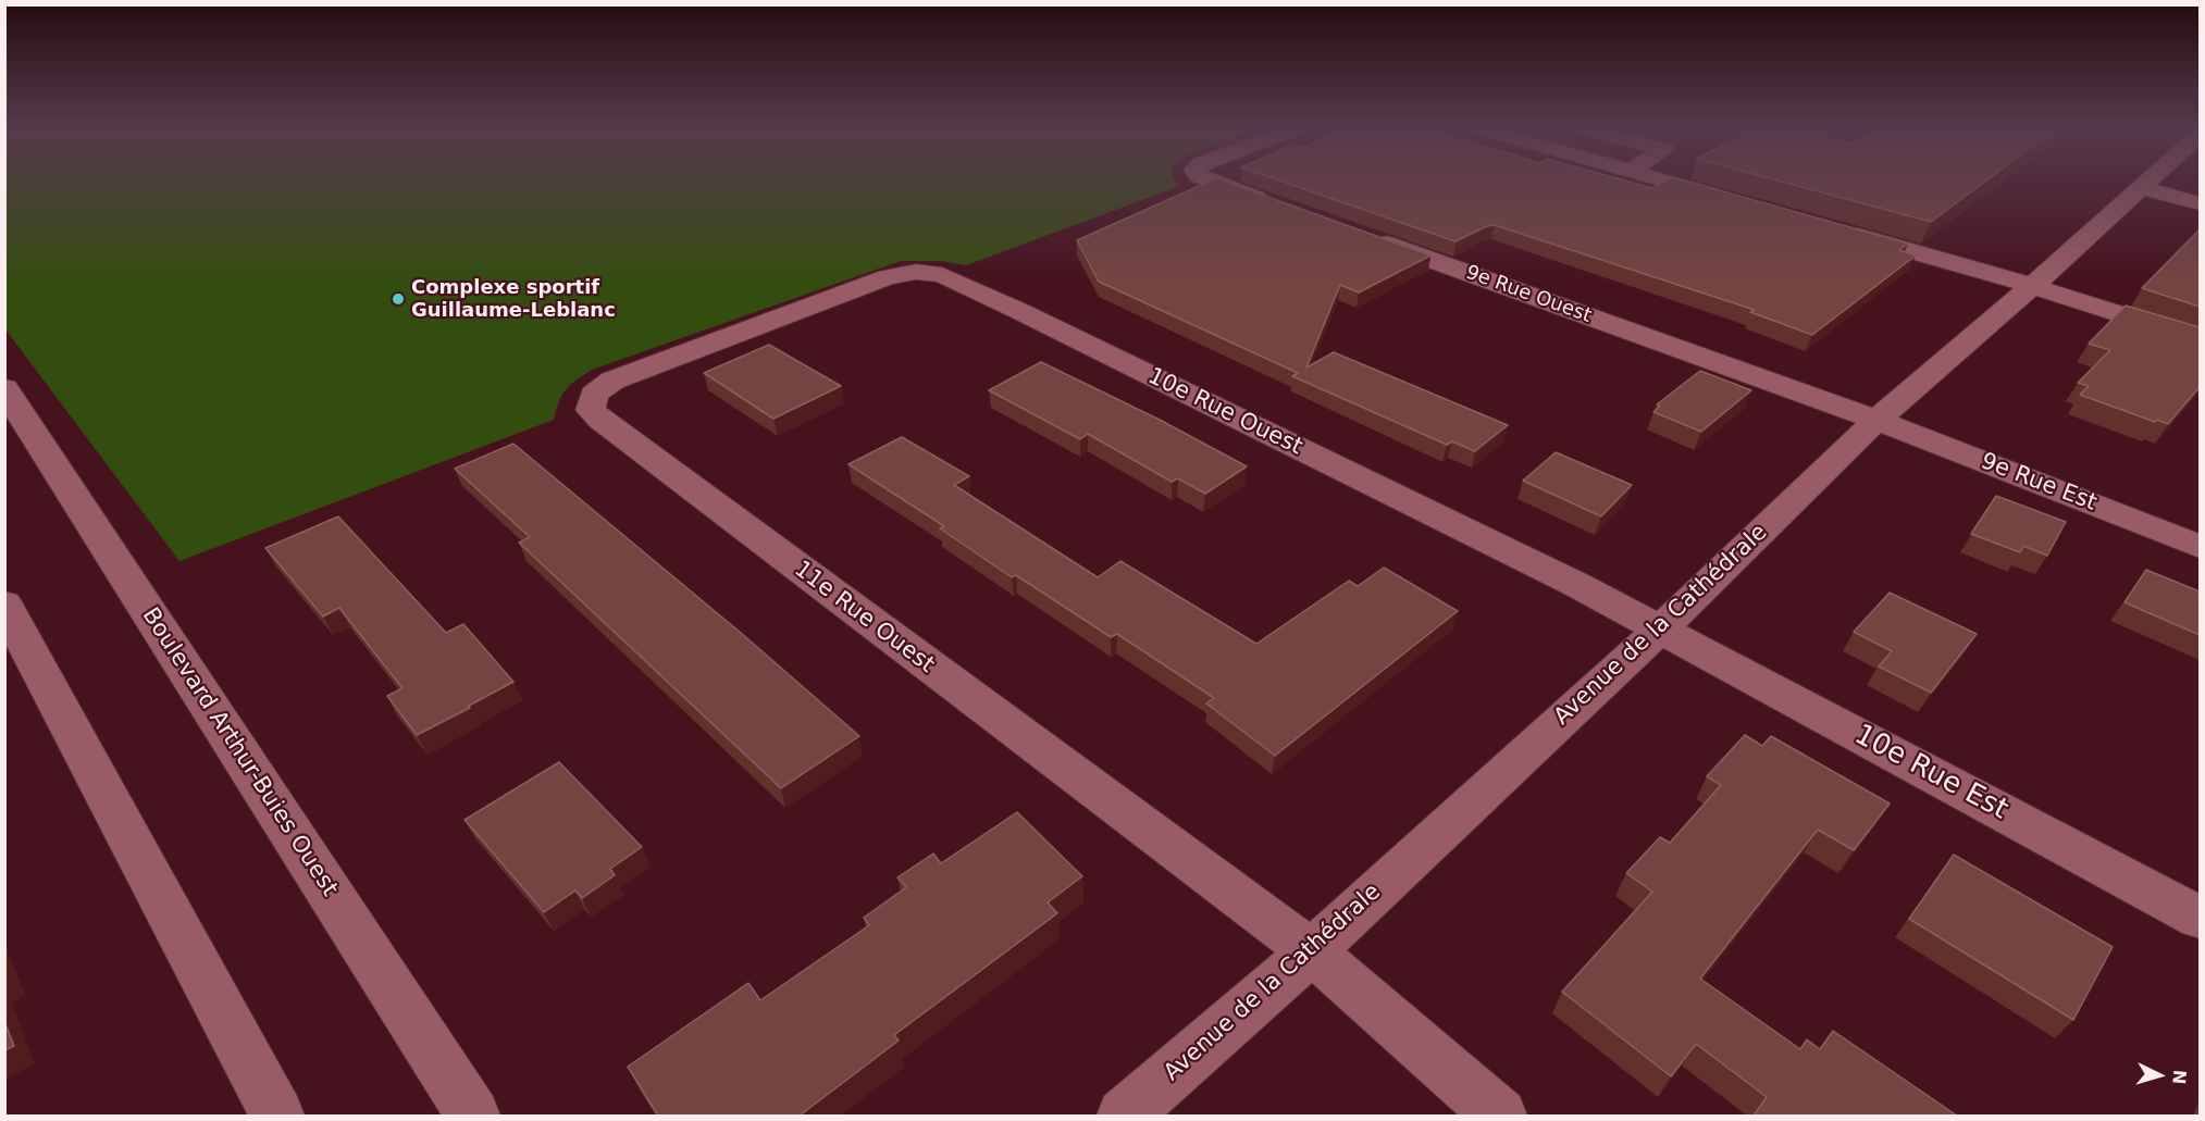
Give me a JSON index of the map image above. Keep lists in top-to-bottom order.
{
  "streets": {
    "street": [
      "9e Rue Ouest",
      "10e Rue Ouest",
      "9e Rue Est",
      "11e Rue Ouest",
      "Avenue de la Cathédrale",
      "Boulevard Arthur-Buies Ouest",
      "10e Rue Est"
    ]
  },
  "crossings": [
    ["9e Rue Ouest", "9e Rue Est"],
    ["9e Rue Ouest", "Avenue de la Cathédrale"],
    ["10e Rue Ouest", "11e Rue Ouest"],
    ["10e Rue Ouest", "Avenue de la Cathédrale"],
    ["10e Rue Ouest", "10e Rue Est"],
    ["9e Rue Est", "Avenue de la Cathédrale"],
    ["11e Rue Ouest", "Avenue de la Cathédrale"],
    ["Avenue de la Cathédrale", "10e Rue Est"]
  ],
  "places": ["Complexe sportif Guillaume-Leblanc"],
  "north": "right"
}
